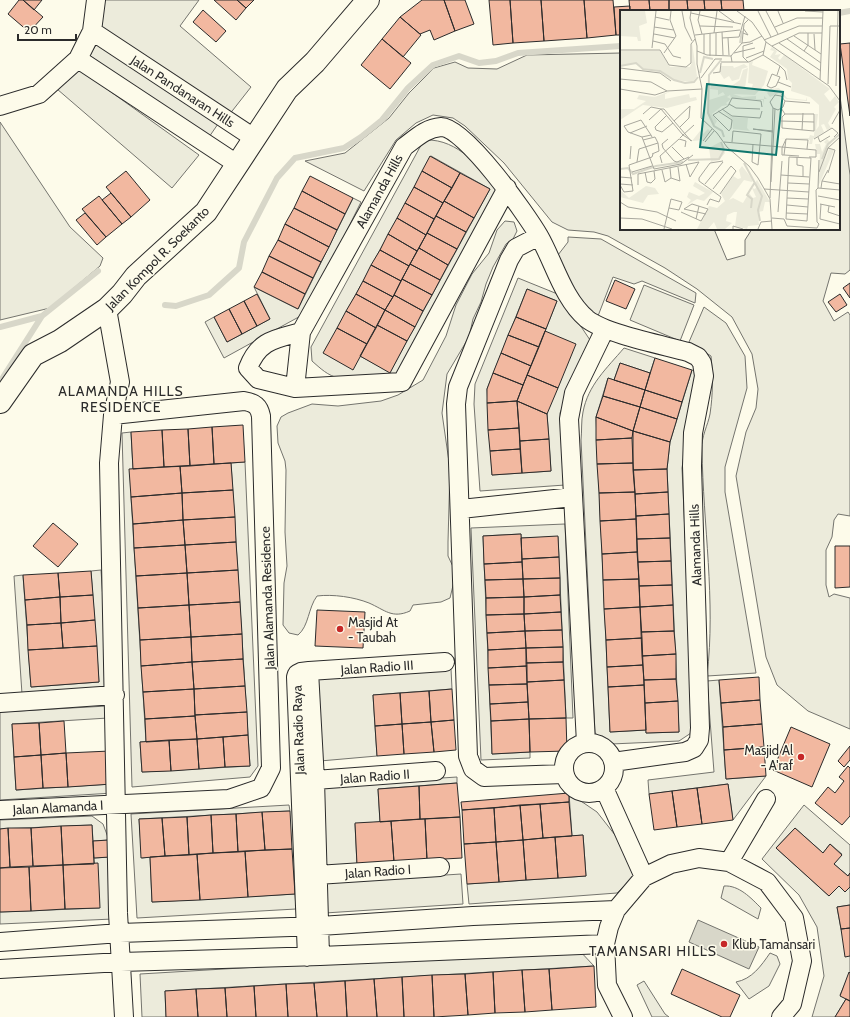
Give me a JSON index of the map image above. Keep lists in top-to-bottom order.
{
  "streets": {
    "main road": ["Jalan Kompol R. Soekanto"],
    "street": [
      "Jalan Pandanaran Hills",
      "Alamanda Hills",
      "Jalan Alamanda Residence",
      "Jalan Radio III",
      "Jalan Radio Raya",
      "Jalan Radio II",
      "Jalan Alamanda I",
      "Jalan Radio I"
    ]
  },
  "crossings": [
    ["Jalan Pandanaran Hills", "Jalan Kompol R. Soekanto"],
    ["Jalan Alamanda Residence", "Jalan Alamanda I"],
    ["Jalan Radio III", "Jalan Radio Raya"],
    ["Jalan Radio Raya", "Jalan Radio II"],
    ["Jalan Radio Raya", "Jalan Radio I"]
  ],
  "districts": ["ALAMANDA HILLS RESIDENCE", "TAMANSARI HILLS"],
  "places": ["Masjid At - Taubah", "Masjid Al - A'raf", "Klub Tamansari"],
  "scale_bar": "20 m"
}
